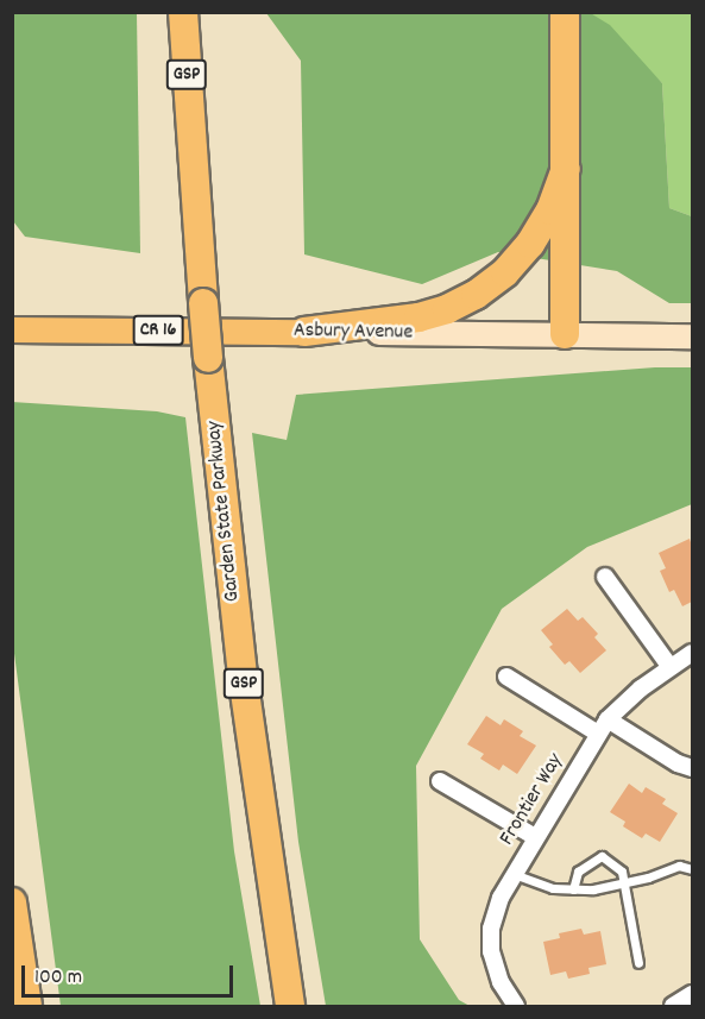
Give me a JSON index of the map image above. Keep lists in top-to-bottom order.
{
  "streets": {
    "highway": ["GSP", "Garden State Parkway"],
    "main road": ["CR 16", "Asbury Avenue"],
    "street": ["Frontier Way"]
  },
  "scale_bar": "100 m"
}
